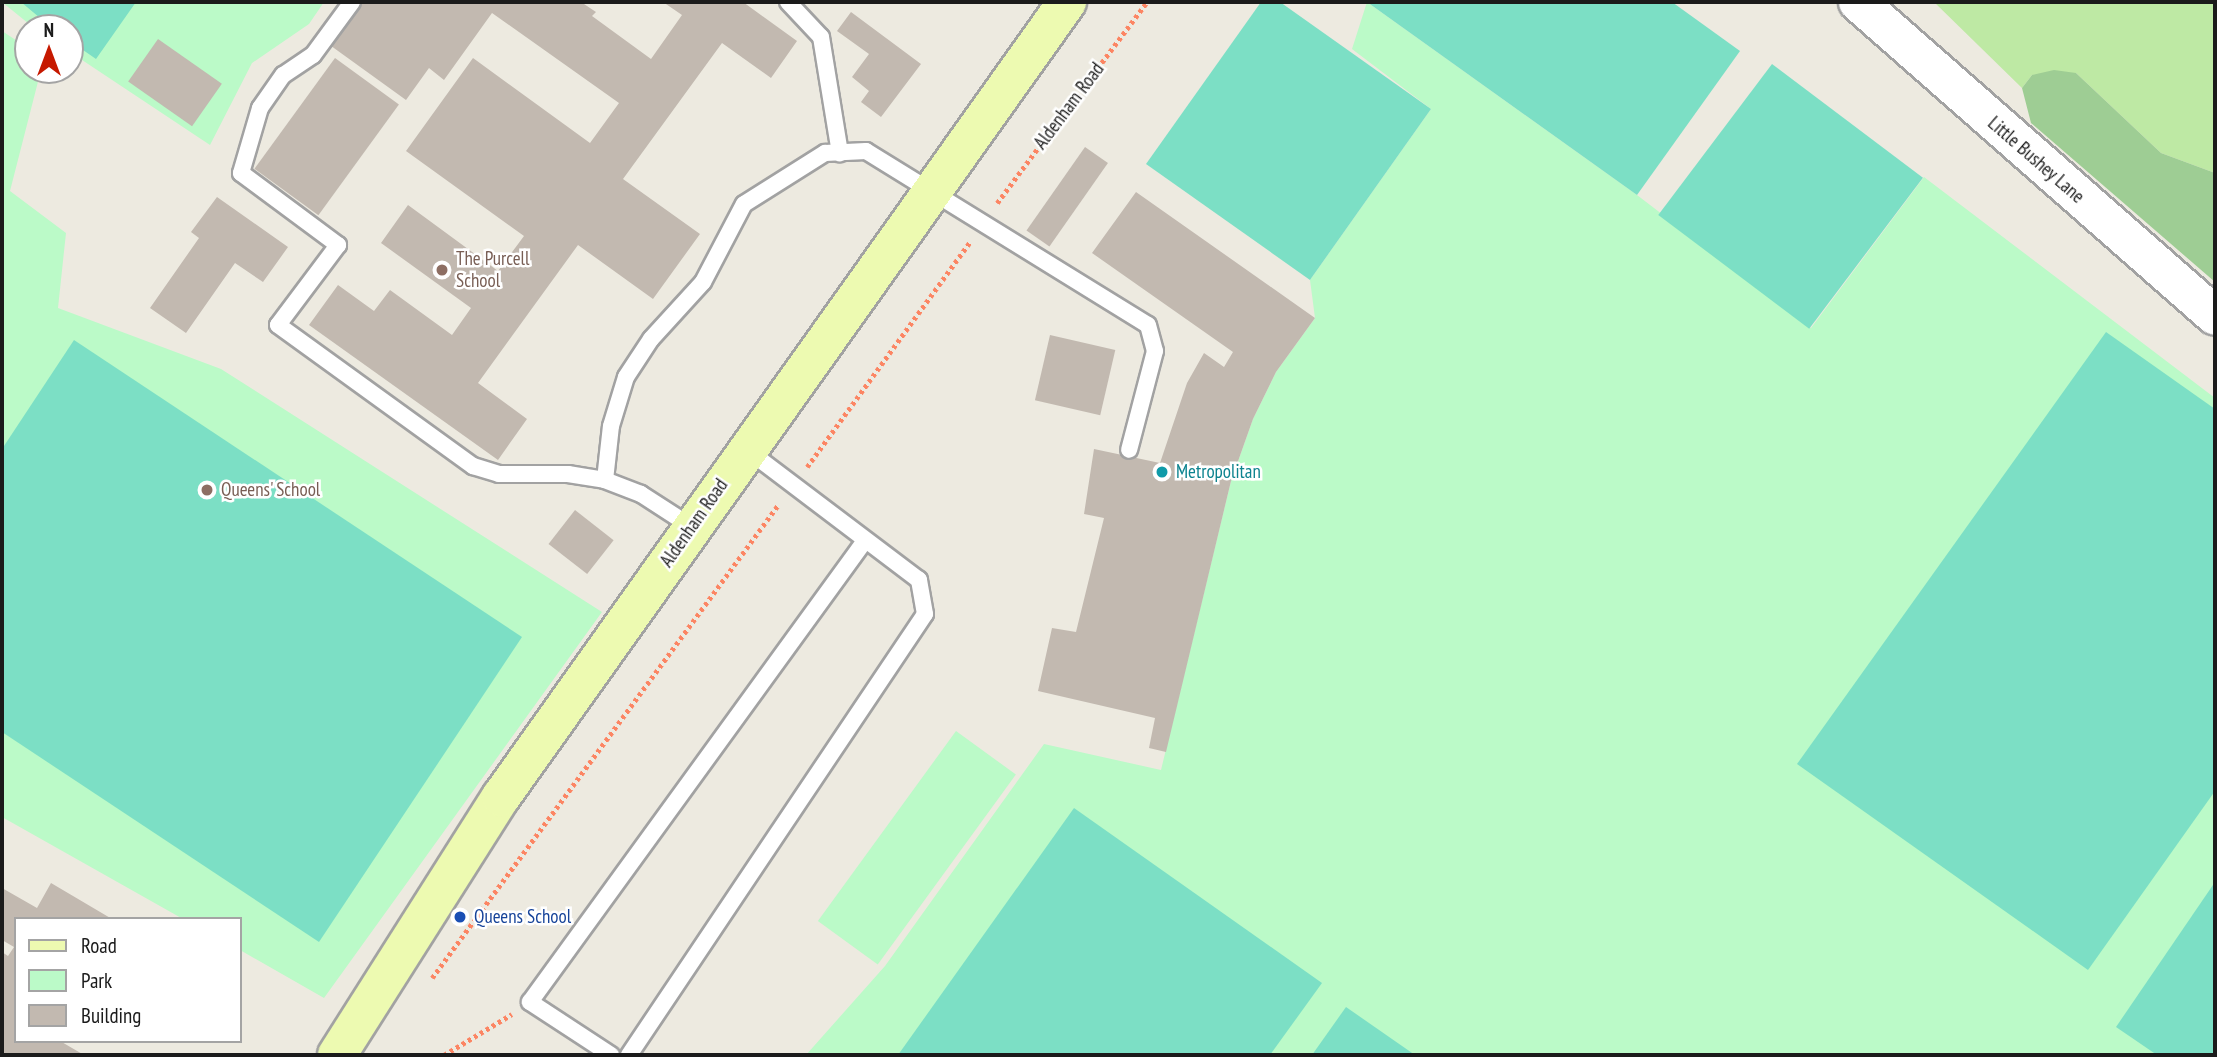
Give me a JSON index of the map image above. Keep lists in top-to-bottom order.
{
  "streets": {
    "main road": ["Aldenham Road"],
    "street": ["Little Bushey Lane"]
  },
  "places": [
    "The Purcell School",
    "Metropolitan",
    "Queens' School",
    "Queens School"
  ],
  "legend": ["Road", "Park", "Building"],
  "north": "top"
}
